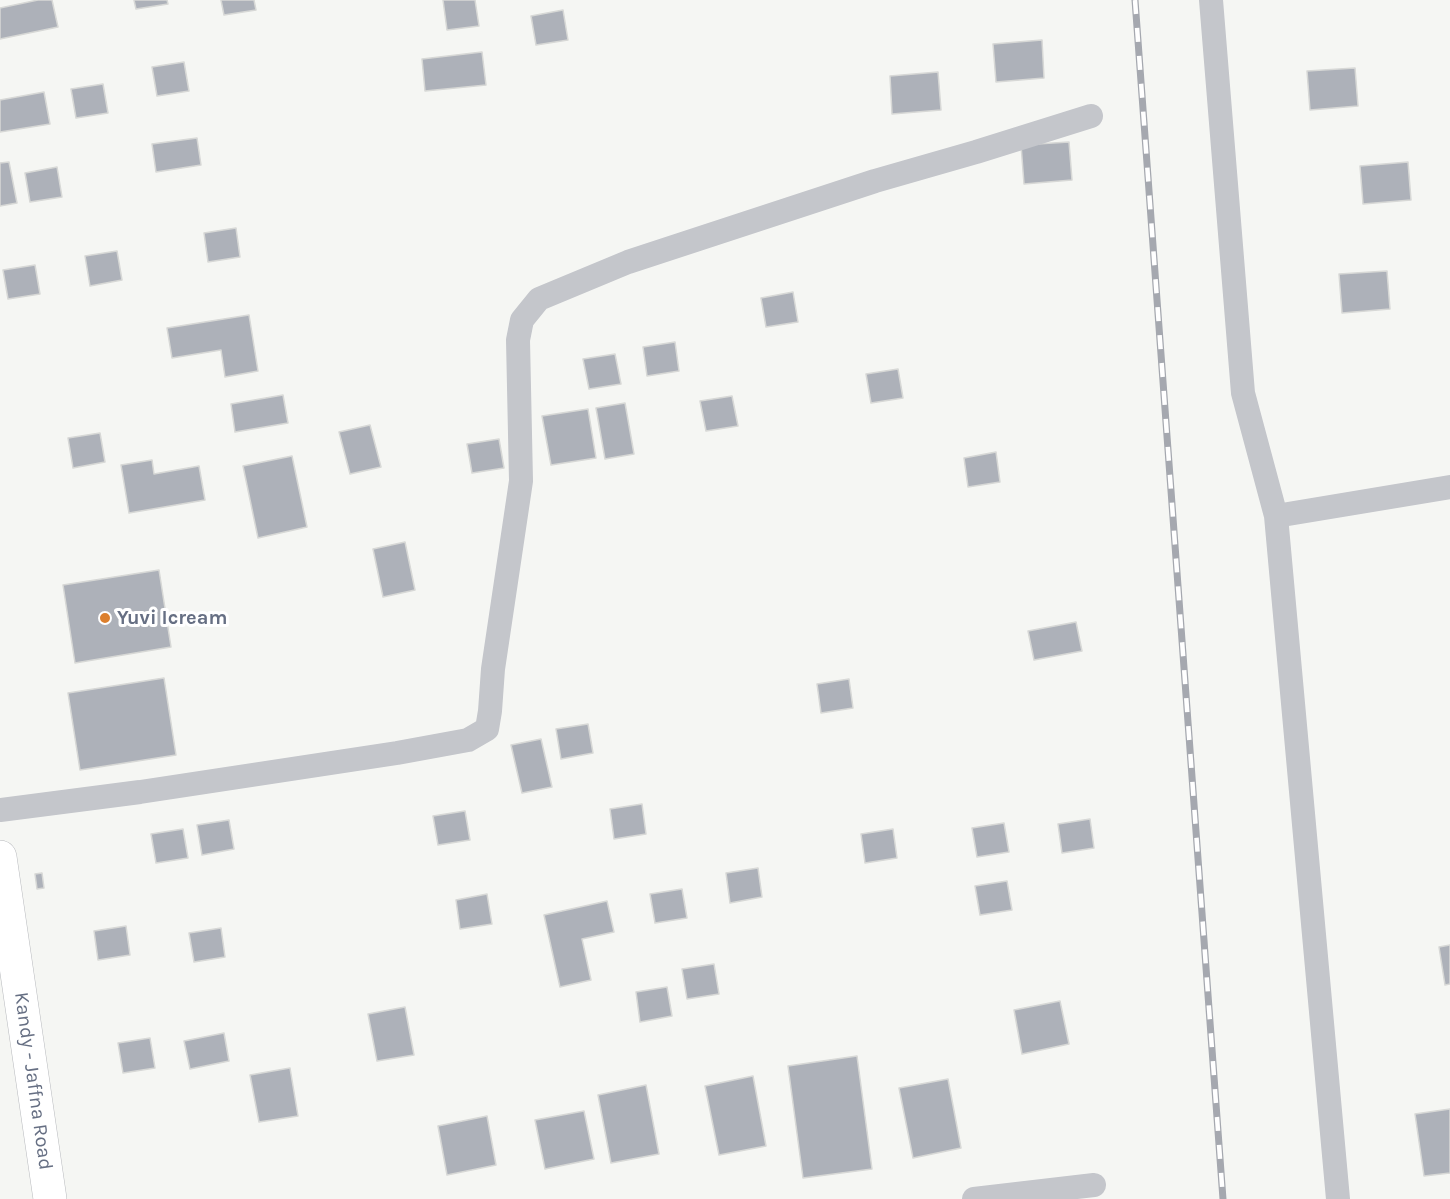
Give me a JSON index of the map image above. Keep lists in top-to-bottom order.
{
  "streets": {
    "highway": ["Kandy - Jaffna Road"]
  },
  "places": ["Yuvi Icream"]
}
